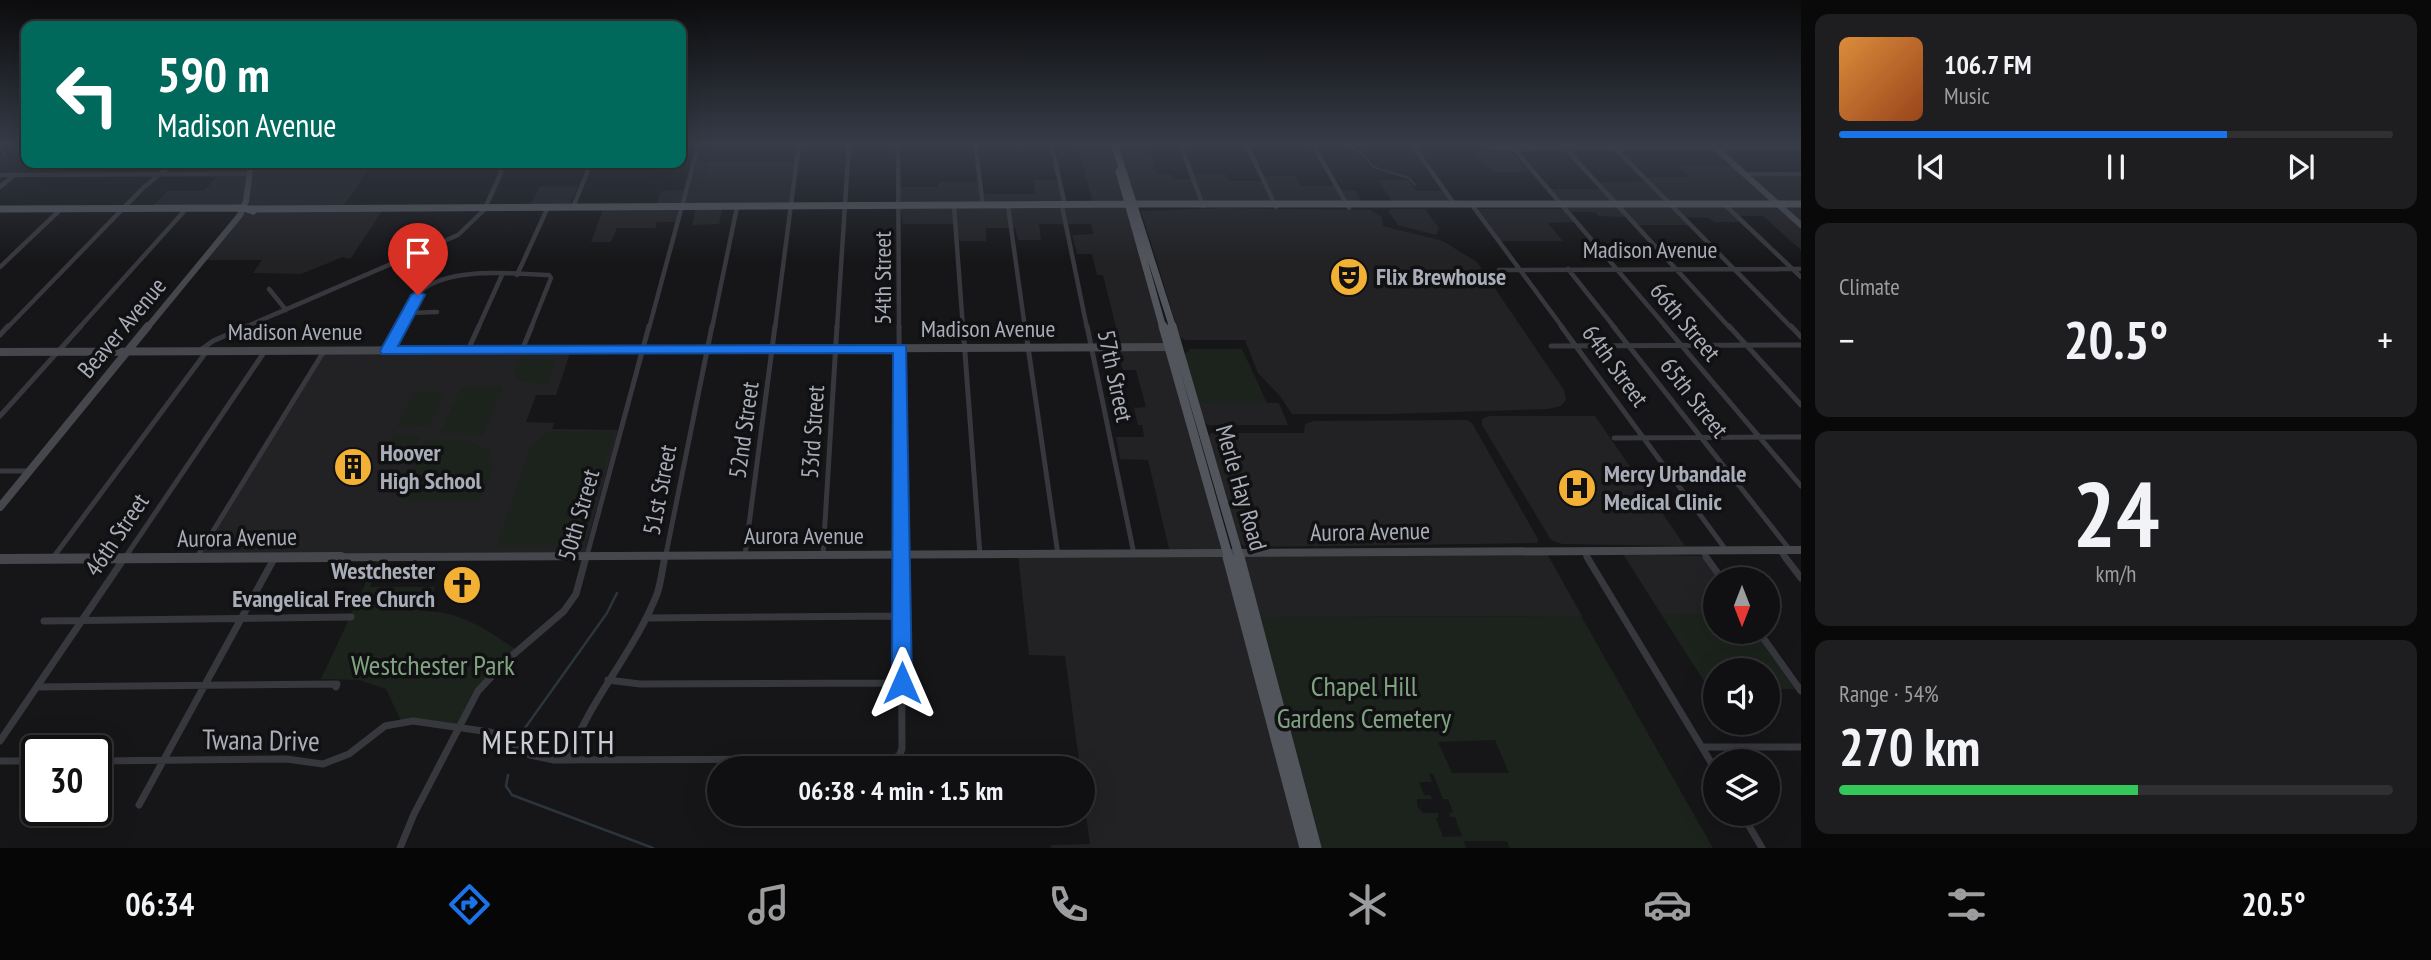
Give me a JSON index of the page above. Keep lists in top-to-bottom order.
{
  "streets": {
    "main road": ["Merle Hay Road"],
    "street": [
      "Madison Avenue",
      "54th Street",
      "66th Street",
      "Beaver Avenue",
      "64th Street",
      "57th Street",
      "65th Street",
      "52nd Street",
      "53rd Street",
      "51st Street",
      "50th Street",
      "Aurora Avenue",
      "46th Street",
      "Twana Drive"
    ]
  },
  "crossings": [
    ["Madison Avenue", "54th Street"],
    ["Madison Avenue", "66th Street"],
    ["Madison Avenue", "Beaver Avenue"],
    ["Madison Avenue", "64th Street"],
    ["Madison Avenue", "57th Street"],
    ["Madison Avenue", "65th Street"],
    ["Madison Avenue", "52nd Street"],
    ["Madison Avenue", "53rd Street"],
    ["Madison Avenue", "Merle Hay Road"],
    ["Madison Avenue", "51st Street"],
    ["Madison Avenue", "50th Street"],
    ["Madison Avenue", "46th Street"],
    ["54th Street", "Aurora Avenue"],
    ["54th Street", "Twana Drive"],
    ["64th Street", "Aurora Avenue"],
    ["57th Street", "Aurora Avenue"],
    ["65th Street", "Aurora Avenue"],
    ["52nd Street", "Aurora Avenue"],
    ["53rd Street", "Aurora Avenue"],
    ["Merle Hay Road", "Aurora Avenue"],
    ["51st Street", "Aurora Avenue"],
    ["51st Street", "Twana Drive"],
    ["50th Street", "Aurora Avenue"],
    ["50th Street", "Twana Drive"],
    ["Aurora Avenue", "46th Street"]
  ],
  "districts": ["MEREDITH"],
  "parks": ["Westchester Park", "Chapel Hill Gardens Cemetery"],
  "places": {
    "theatre": ["Flix Brewhouse"],
    "building": ["Hoover High School"],
    "hospital": ["Mercy Urbandale Medical Clinic"],
    "church": ["Westchester Evangelical Free Church"]
  },
  "north": "bottom",
  "page": {
    "turn": ["590 m", "Madison Avenue"],
    "song": ["106.7 FM", "Music"],
    "tile": [
      "Climate",
      ["24", "km/h"],
      ["Range · 54%", "270 km"]
    ],
    "heat": ["−", "20.5°", "+"],
    "limit": "30",
    "trip": "06:38 · 4 min · 1.5 km",
    "tabs": ["06:34", "20.5°"]
  }
}
